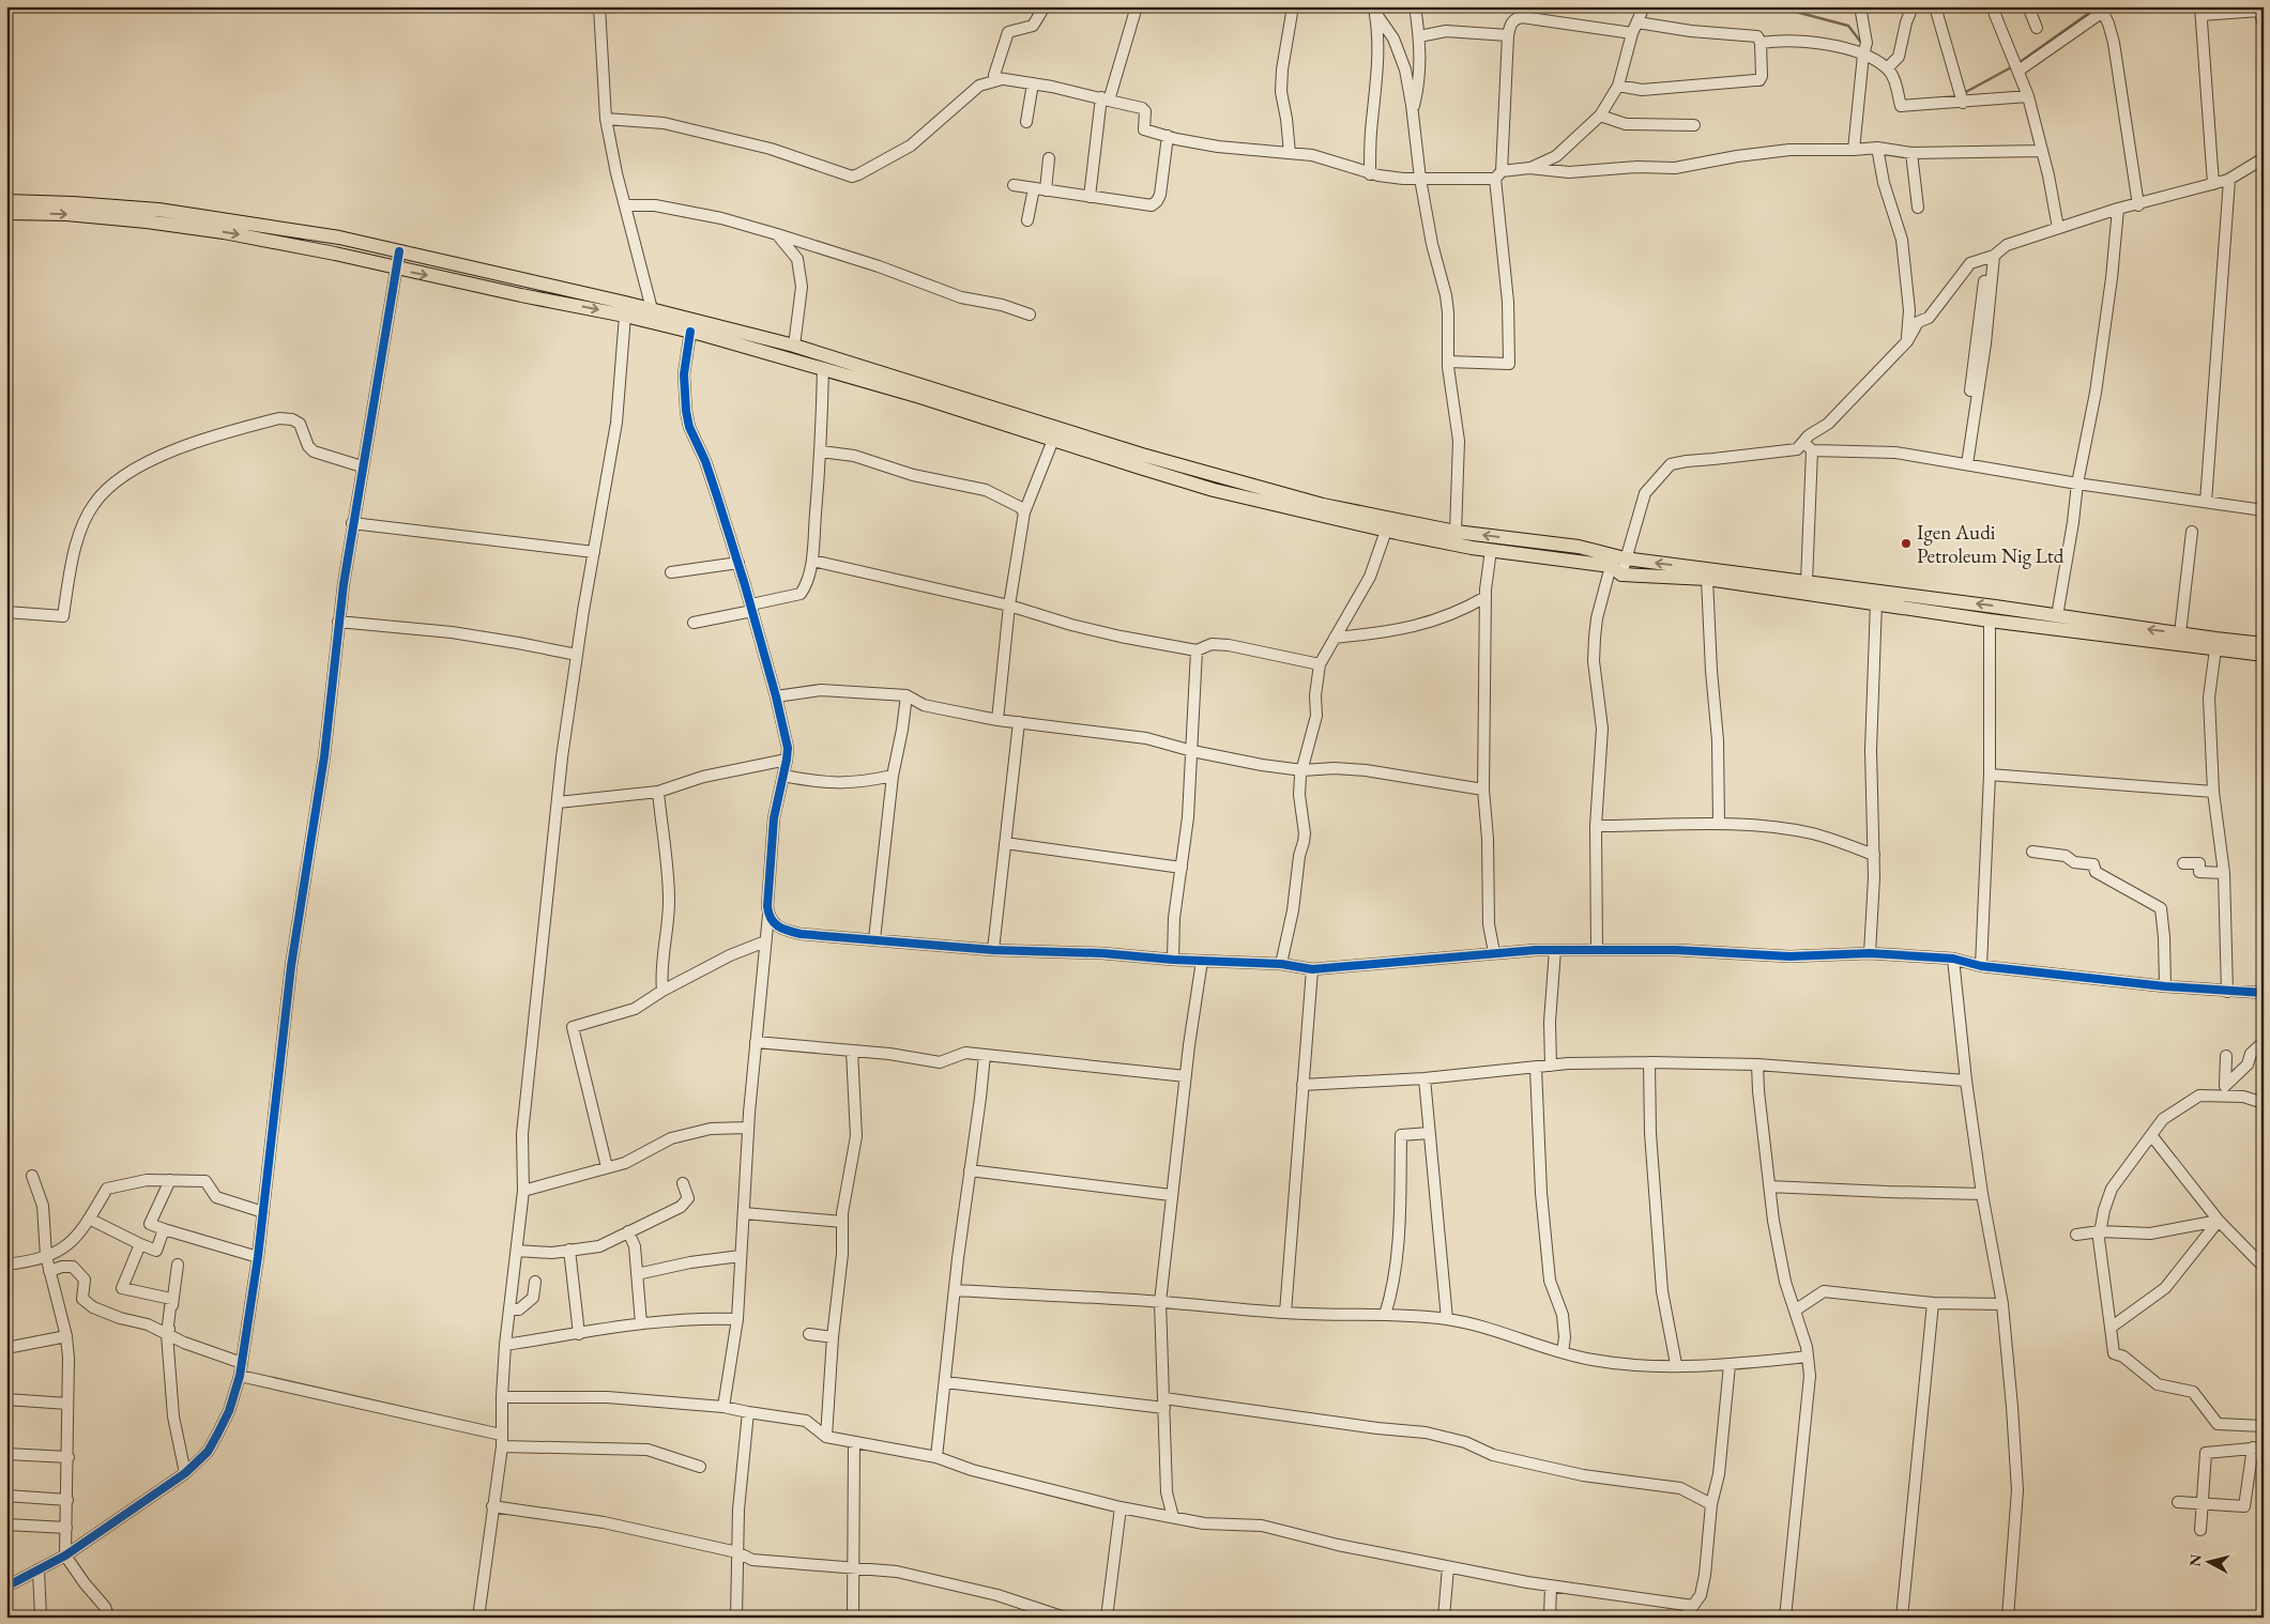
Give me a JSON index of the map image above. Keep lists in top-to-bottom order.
{
  "places": ["Igen Audi Petroleum Nig Ltd"],
  "north": "left"
}
